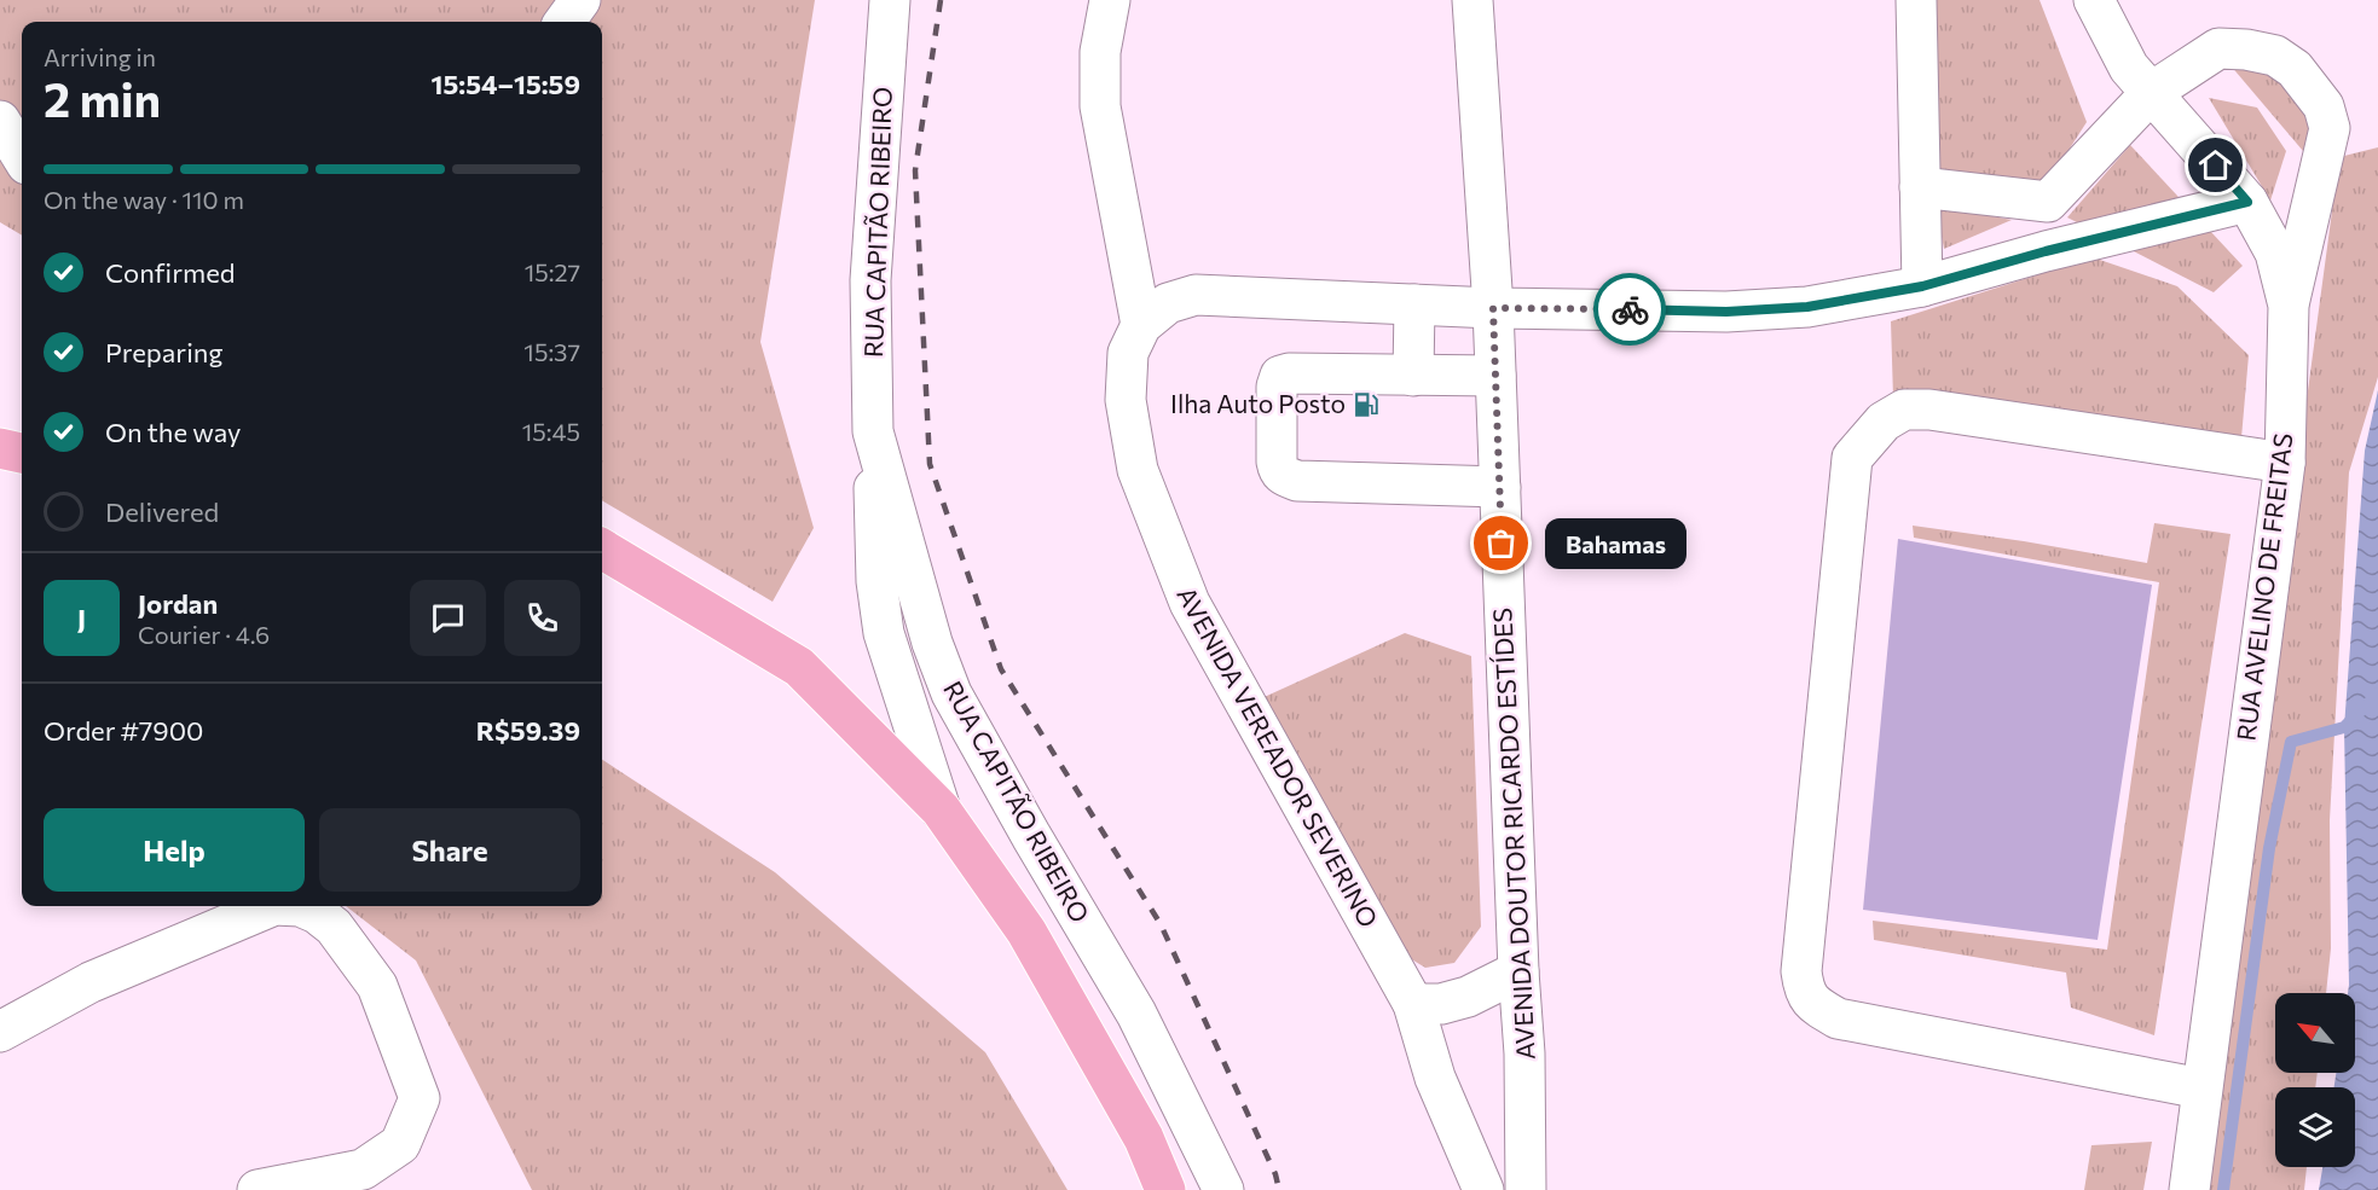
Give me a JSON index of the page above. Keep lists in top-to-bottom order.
{
  "streets": {
    "street": [
      "RUA CAPITÃO RIBEIRO",
      "RUA AVELINO DE FREITAS",
      "AVENIDA VEREADOR SEVERINO",
      "AVENIDA DOUTOR RICARDO ESTÍDES"
    ]
  },
  "crossings": [
    ["RUA AVELINO DE FREITAS", "AVENIDA VEREADOR SEVERINO"],
    ["AVENIDA VEREADOR SEVERINO", "AVENIDA DOUTOR RICARDO ESTÍDES"]
  ],
  "places": {
    "fuel station": ["Ilha Auto Posto"],
    "other": ["Bahamas"]
  },
  "north": "top left",
  "page": {
    "heading": ["2 min", "Arriving in", "15:54–15:59"],
    "panel": [
      "Jordan",
      "Courier · 4.6",
      "Order #7900",
      "R$59.39"
    ],
    "bar": "On the way · 110 m",
    "list": [
      ["Confirmed", "15:27"],
      ["Preparing", "15:37"],
      ["On the way", "15:45"],
      "Delivered"
    ],
    "bubble": "Bahamas",
    "round": "J",
    "buttons": ["Help", "Share"]
  }
}
